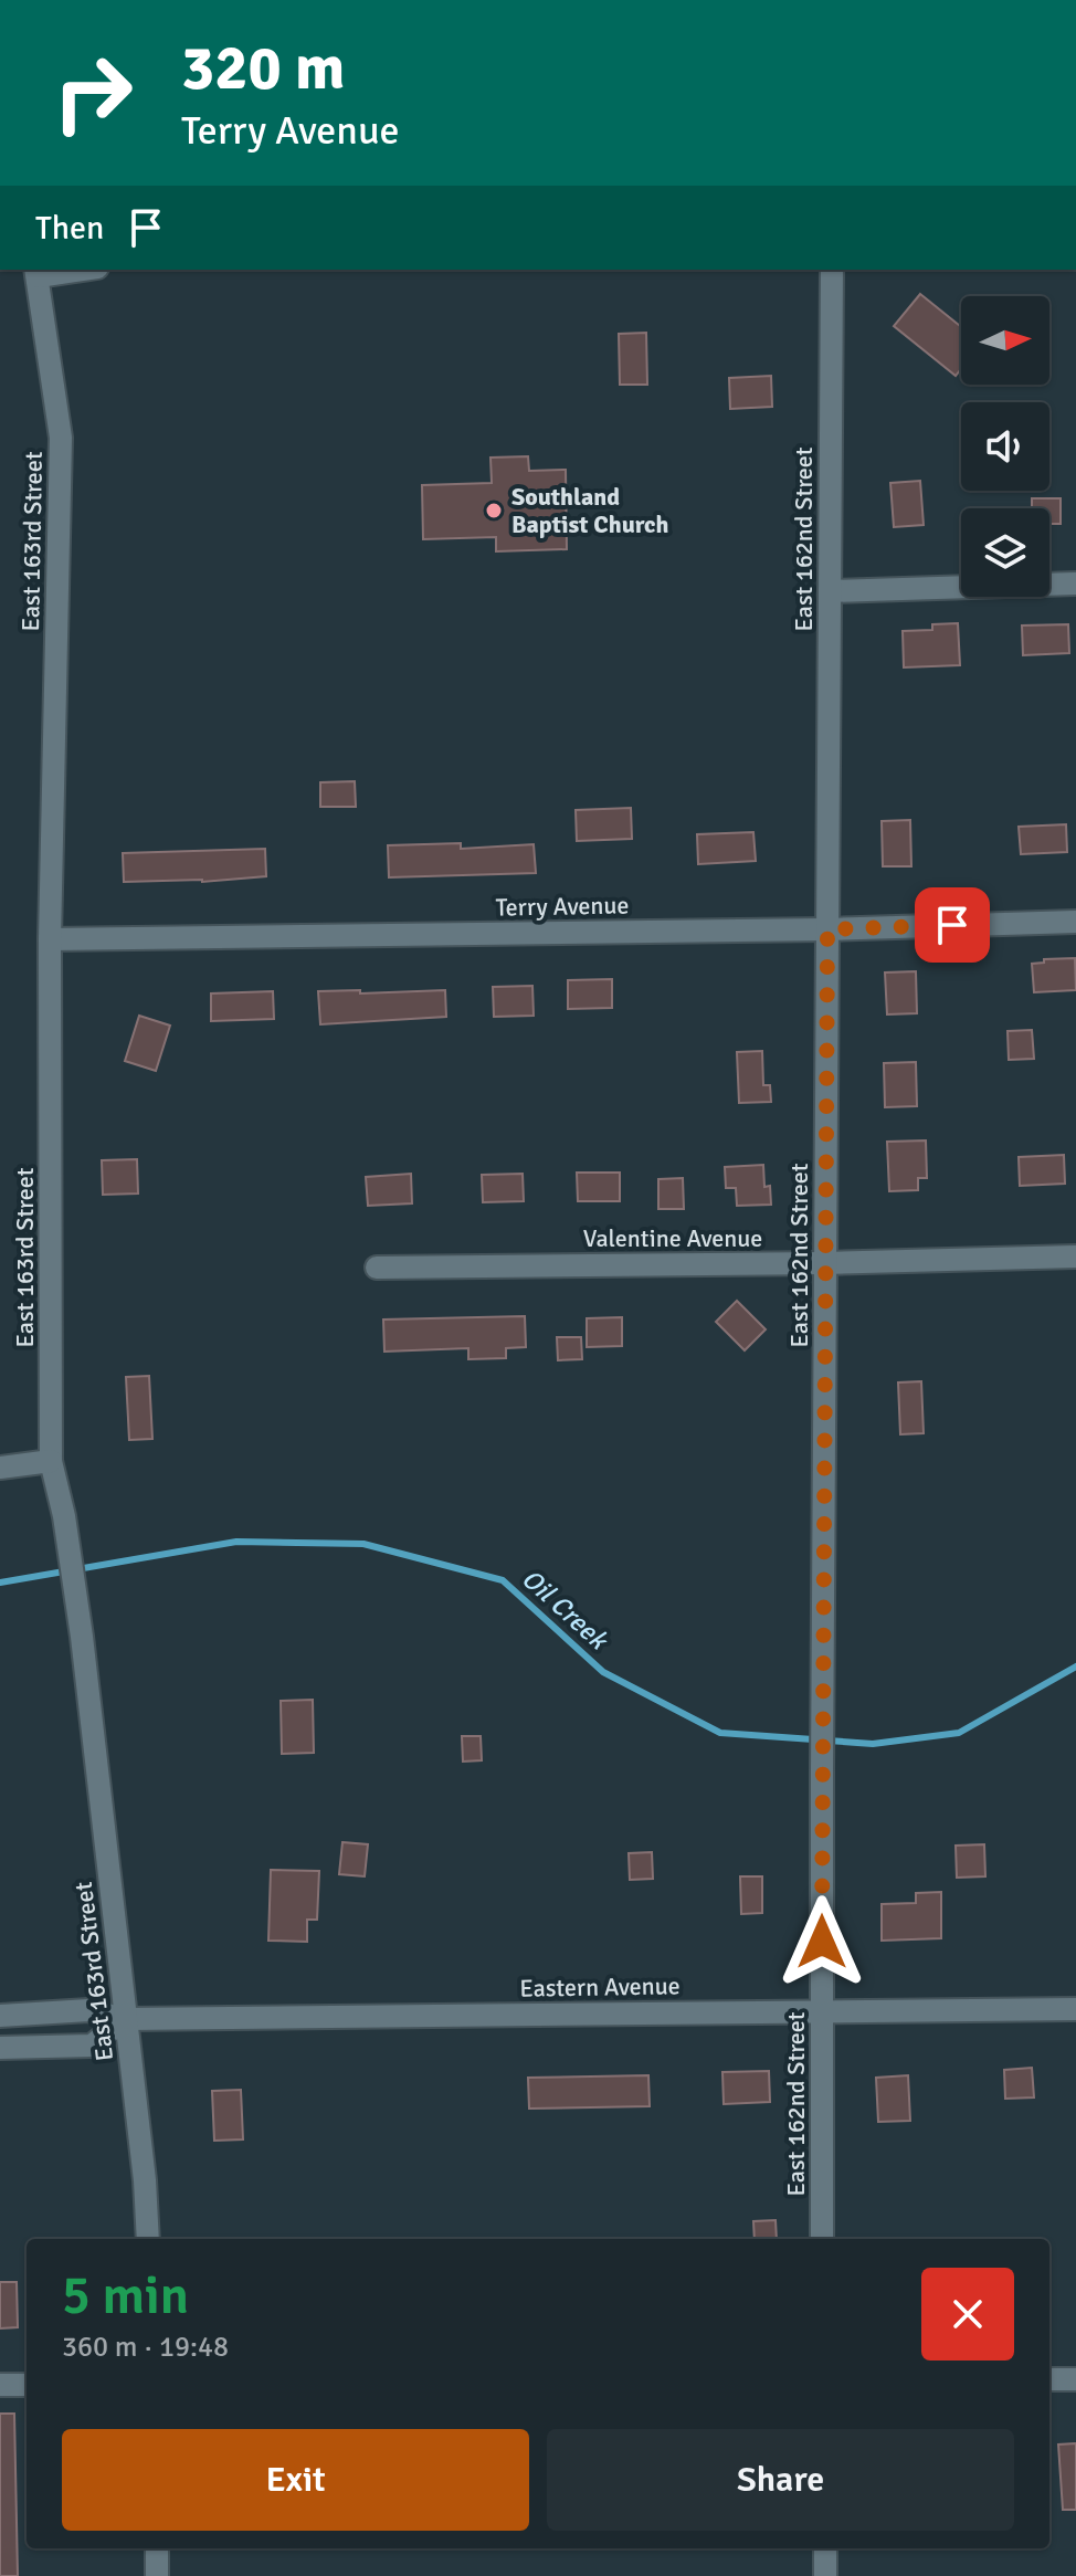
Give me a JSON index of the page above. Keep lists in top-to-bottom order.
{
  "streets": {
    "street": [
      "East 162nd Street",
      "East 163rd Street",
      "Terry Avenue",
      "Valentine Avenue",
      "Eastern Avenue"
    ]
  },
  "crossings": [
    ["East 162nd Street", "Terry Avenue"],
    ["East 162nd Street", "Valentine Avenue"],
    ["East 162nd Street", "Eastern Avenue"],
    ["East 163rd Street", "Terry Avenue"],
    ["East 163rd Street", "Eastern Avenue"]
  ],
  "water": ["Oil Creek"],
  "places": ["Southland Baptist Church"],
  "north": "right",
  "page": {
    "turn": ["320 m", "Terry Avenue"],
    "then": "Then",
    "heading": ["5 min", "360 m · 19:48"],
    "buttons": ["Exit", "Share"]
  }
}
